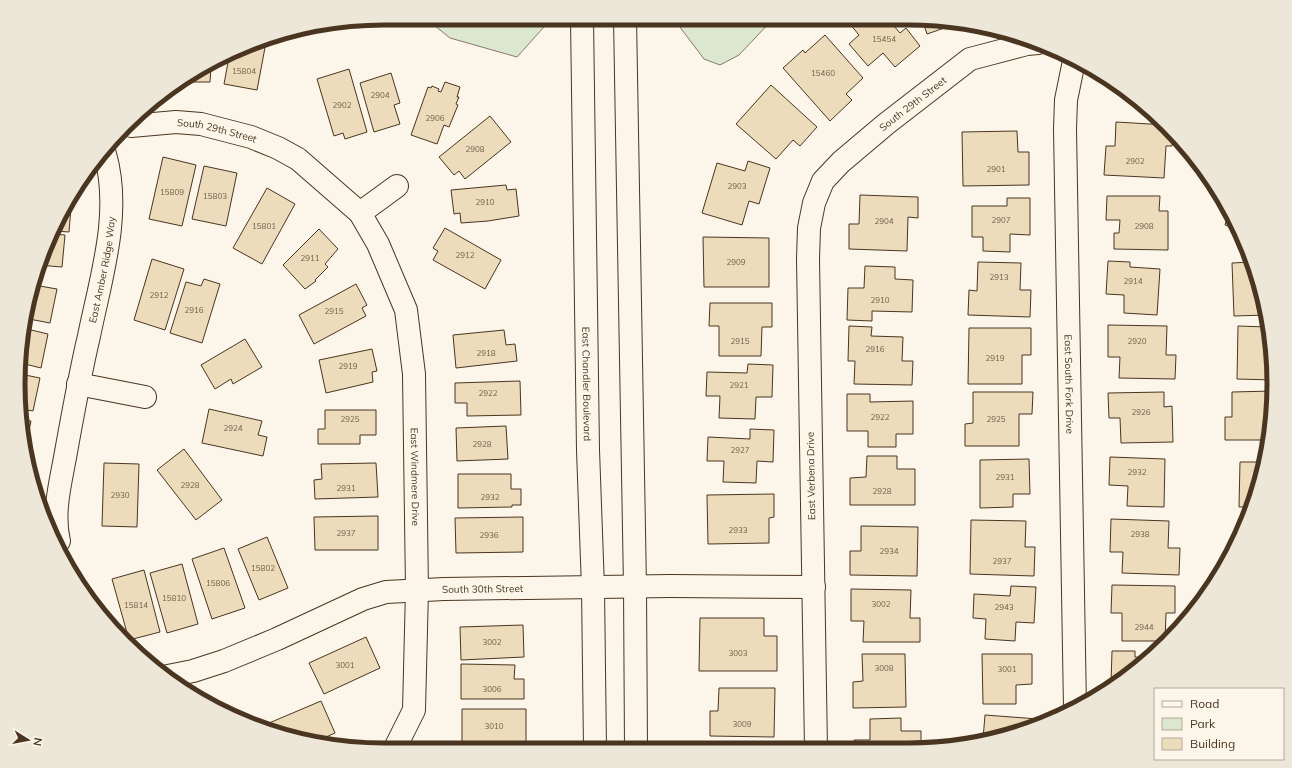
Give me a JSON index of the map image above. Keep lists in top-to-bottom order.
{
  "streets": {
    "street": [
      "South 29th Street",
      "East Amber Ridge Way",
      "East Chandler Boulevard",
      "East South Fork Drive",
      "East Windmere Drive",
      "East Verbena Drive",
      "South 30th Street"
    ]
  },
  "crossings": [
    ["South 29th Street", "East Windmere Drive"],
    ["South 29th Street", "East Verbena Drive"],
    ["East Chandler Boulevard", "South 30th Street"],
    ["East Windmere Drive", "South 30th Street"],
    ["East Verbena Drive", "South 30th Street"]
  ],
  "house_numbers": [
    "15454",
    "15804",
    "15460",
    "2904",
    "2902",
    "2906",
    "2908",
    "2902",
    "2901",
    "2903",
    "15809",
    "15803",
    "2910",
    "2907",
    "2904",
    "15801",
    "2908",
    "2912",
    "2911",
    "2909",
    "2913",
    "2914",
    "2912",
    "2910",
    "2916",
    "2915",
    "2915",
    "2920",
    "2916",
    "2918",
    "2919",
    "2919",
    "2921",
    "2922",
    "2926",
    "2922",
    "2925",
    "2925",
    "2924",
    "2928",
    "2927",
    "2932",
    "2931",
    "2928",
    "2931",
    "2928",
    "2930",
    "2932",
    "2933",
    "2937",
    "2938",
    "2936",
    "2934",
    "2937",
    "15802",
    "15806",
    "15810",
    "3002",
    "15814",
    "2943",
    "2944",
    "3002",
    "3003",
    "3001",
    "3008",
    "3001",
    "3006",
    "3009",
    "3010"
  ],
  "legend": ["Road", "Park", "Building"],
  "north": "right"
}
